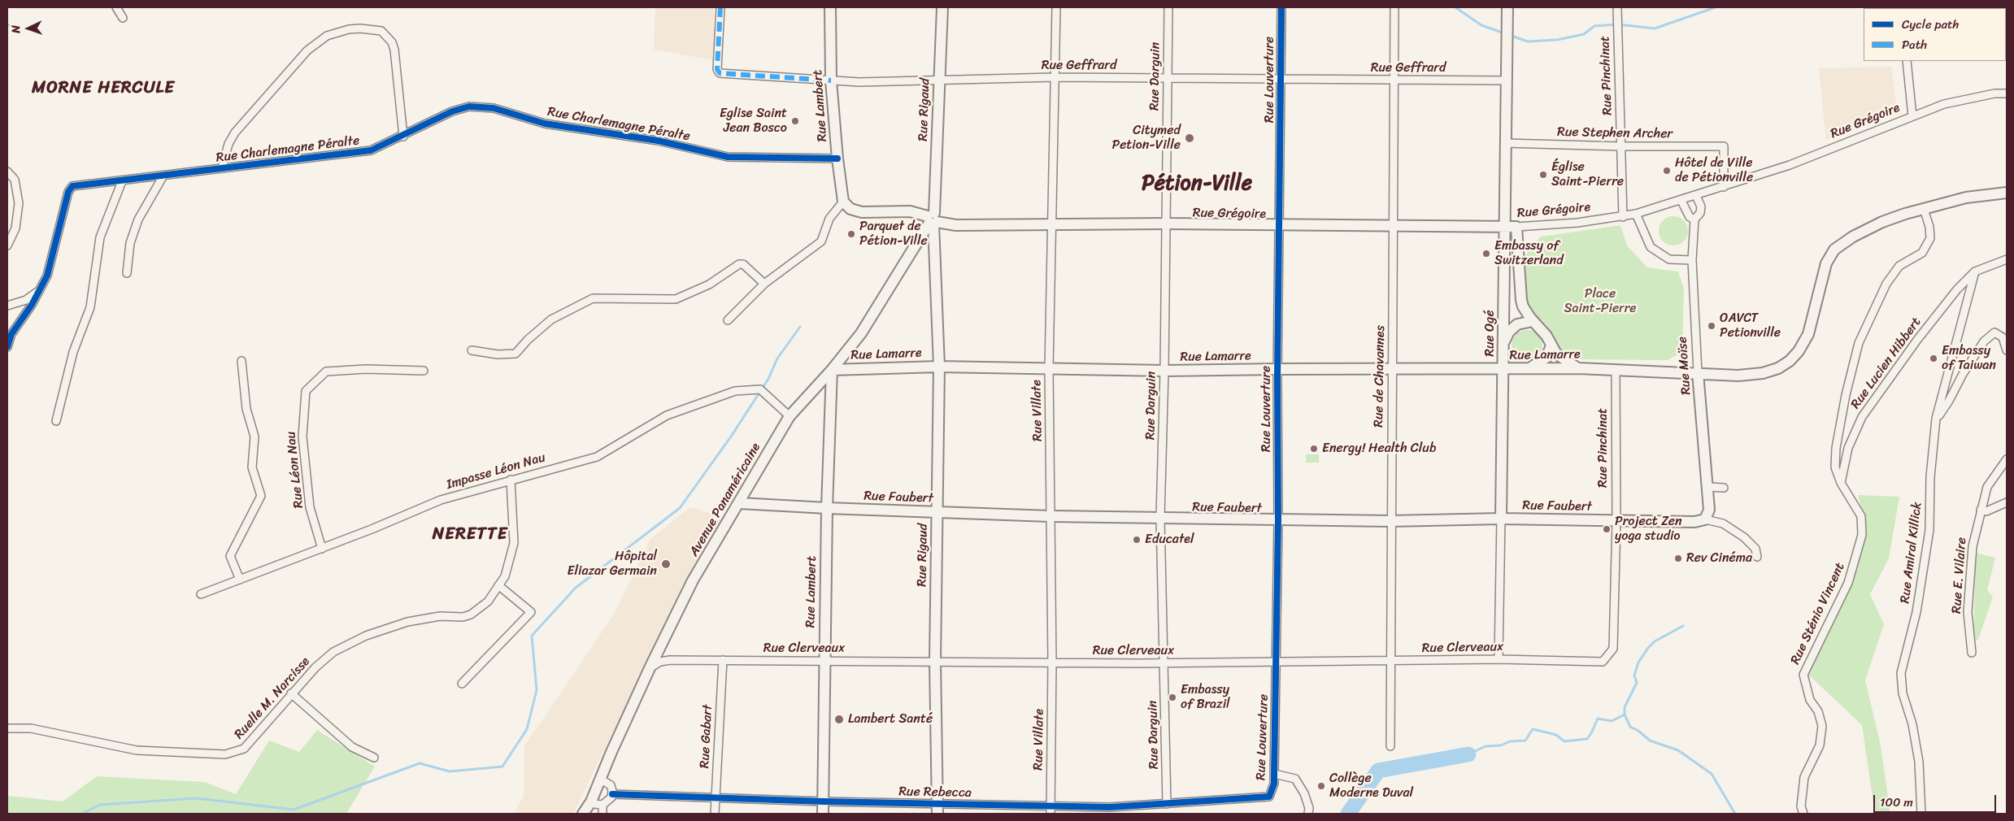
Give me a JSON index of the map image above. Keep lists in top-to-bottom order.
{
  "streets": {
    "main road": [
      "Rue Lambert",
      "Rue Rigaud",
      "Rue Grégoire",
      "Rue Ogé",
      "Rue Lamarre",
      "Rue Moïse",
      "Rue Faubert",
      "Avenue Panaméricaine"
    ],
    "street": [
      "Rue Geffrard",
      "Rue Pinchinat",
      "Rue Darguin",
      "Rue Louverture",
      "Rue Charlemagne Péralte",
      "Rue Stephen Archer",
      "Rue Lucien Hibbert",
      "Rue de Chavannes",
      "Rue Villate",
      "Rue Léon Nau",
      "Impasse Léon Nau",
      "Rue Amiral Killick",
      "Rue E. Vilaire",
      "Rue Sténio Vincent",
      "Rue Clerveaux",
      "Ruelle M. Narcisse",
      "Rue Gabart",
      "Rue Rebecca"
    ]
  },
  "crossings": [
    ["Rue Geffrard", "Rue Darguin"],
    ["Rue Geffrard", "Rue Louverture"],
    ["Rue Geffrard", "Rue Lambert"],
    ["Rue Geffrard", "Rue Rigaud"],
    ["Rue Geffrard", "Rue Ogé"],
    ["Rue Geffrard", "Rue de Chavannes"],
    ["Rue Geffrard", "Rue Villate"],
    ["Rue Pinchinat", "Rue Grégoire"],
    ["Rue Pinchinat", "Rue Stephen Archer"],
    ["Rue Pinchinat", "Rue Lamarre"],
    ["Rue Pinchinat", "Rue Faubert"],
    ["Rue Pinchinat", "Rue Clerveaux"],
    ["Rue Darguin", "Rue Grégoire"],
    ["Rue Darguin", "Rue Lamarre"],
    ["Rue Darguin", "Rue Faubert"],
    ["Rue Darguin", "Rue Clerveaux"],
    ["Rue Darguin", "Rue Rebecca"],
    ["Rue Louverture", "Rue Grégoire"],
    ["Rue Louverture", "Rue Lamarre"],
    ["Rue Louverture", "Rue Faubert"],
    ["Rue Louverture", "Rue Clerveaux"],
    ["Rue Louverture", "Rue Rebecca"],
    ["Rue Lambert", "Rue Grégoire"],
    ["Rue Lambert", "Rue Charlemagne Péralte"],
    ["Rue Lambert", "Rue Lamarre"],
    ["Rue Lambert", "Rue Faubert"],
    ["Rue Lambert", "Avenue Panaméricaine"],
    ["Rue Lambert", "Rue Clerveaux"],
    ["Rue Lambert", "Rue Rebecca"],
    ["Rue Rigaud", "Rue Grégoire"],
    ["Rue Rigaud", "Rue Lamarre"],
    ["Rue Rigaud", "Rue Faubert"],
    ["Rue Rigaud", "Avenue Panaméricaine"],
    ["Rue Rigaud", "Rue Clerveaux"],
    ["Rue Rigaud", "Rue Rebecca"],
    ["Rue Grégoire", "Rue Stephen Archer"],
    ["Rue Grégoire", "Rue Ogé"],
    ["Rue Grégoire", "Rue Moïse"],
    ["Rue Grégoire", "Rue de Chavannes"],
    ["Rue Grégoire", "Rue Villate"],
    ["Rue Grégoire", "Avenue Panaméricaine"],
    ["Rue Stephen Archer", "Rue Ogé"],
    ["Rue Ogé", "Rue Lamarre"],
    ["Rue Ogé", "Rue Faubert"],
    ["Rue Ogé", "Rue Clerveaux"],
    ["Rue Lamarre", "Rue Moïse"],
    ["Rue Lamarre", "Rue de Chavannes"],
    ["Rue Lamarre", "Rue Villate"],
    ["Rue Lamarre", "Avenue Panaméricaine"],
    ["Rue Lamarre", "Rue Sténio Vincent"],
    ["Rue Lucien Hibbert", "Rue Amiral Killick"],
    ["Rue Lucien Hibbert", "Rue Sténio Vincent"],
    ["Rue Moïse", "Rue Faubert"],
    ["Rue de Chavannes", "Rue Faubert"],
    ["Rue de Chavannes", "Rue Clerveaux"],
    ["Rue Villate", "Rue Faubert"],
    ["Rue Villate", "Rue Clerveaux"],
    ["Rue Villate", "Rue Rebecca"],
    ["Rue Léon Nau", "Impasse Léon Nau"],
    ["Impasse Léon Nau", "Avenue Panaméricaine"],
    ["Impasse Léon Nau", "Ruelle M. Narcisse"],
    ["Rue Faubert", "Avenue Panaméricaine"],
    ["Avenue Panaméricaine", "Rue Clerveaux"],
    ["Rue Clerveaux", "Rue Gabart"],
    ["Rue Gabart", "Rue Rebecca"]
  ],
  "districts": ["MORNE HERCULE", "Pétion-Ville", "NERETTE"],
  "parks": ["Place Saint-Pierre"],
  "places": [
    "Eglise Saint Jean Bosco",
    "Citymed Petion-Ville",
    "Hôtel de Ville de Pétionville",
    "Église Saint-Pierre",
    "Parquet de Pétion-Ville",
    "Embassy of Switzerland",
    "OAVCT Petionville",
    "Embassy of Taiwan",
    "Energy! Health Club",
    "Project Zen yoga studio",
    "Educatel",
    "Rev Cinéma",
    "Hôpital Eliazar Germain",
    "Embassy of Brazil",
    "Lambert Santé",
    "Collège Moderne Duval"
  ],
  "legend": ["Cycle path", "Path"],
  "scale_bar": "100 m",
  "north": "left"
}
